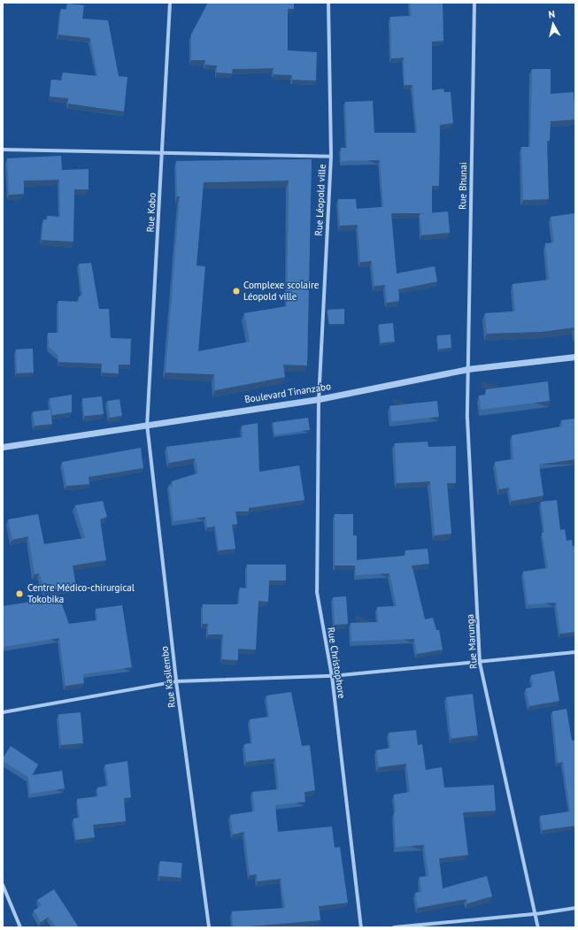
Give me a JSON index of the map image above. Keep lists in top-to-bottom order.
{
  "streets": {
    "street": [
      "Rue Bhunai",
      "Rue Léopold ville",
      "Rue Kobo",
      "Boulevard Tinanzabo",
      "Rue Marunga",
      "Rue Christophore",
      "Rue Kasilembo"
    ]
  },
  "crossings": [
    ["Rue Bhunai", "Boulevard Tinanzabo"],
    ["Rue Bhunai", "Rue Marunga"],
    ["Rue Léopold ville", "Boulevard Tinanzabo"],
    ["Rue Léopold ville", "Rue Christophore"],
    ["Rue Kobo", "Boulevard Tinanzabo"],
    ["Rue Kobo", "Rue Kasilembo"],
    ["Boulevard Tinanzabo", "Rue Marunga"],
    ["Boulevard Tinanzabo", "Rue Christophore"],
    ["Boulevard Tinanzabo", "Rue Kasilembo"]
  ],
  "places": ["Complexe scolaire Léopold ville", "Centre Médico-chirurgical Tokobika"],
  "north": "top"
}
